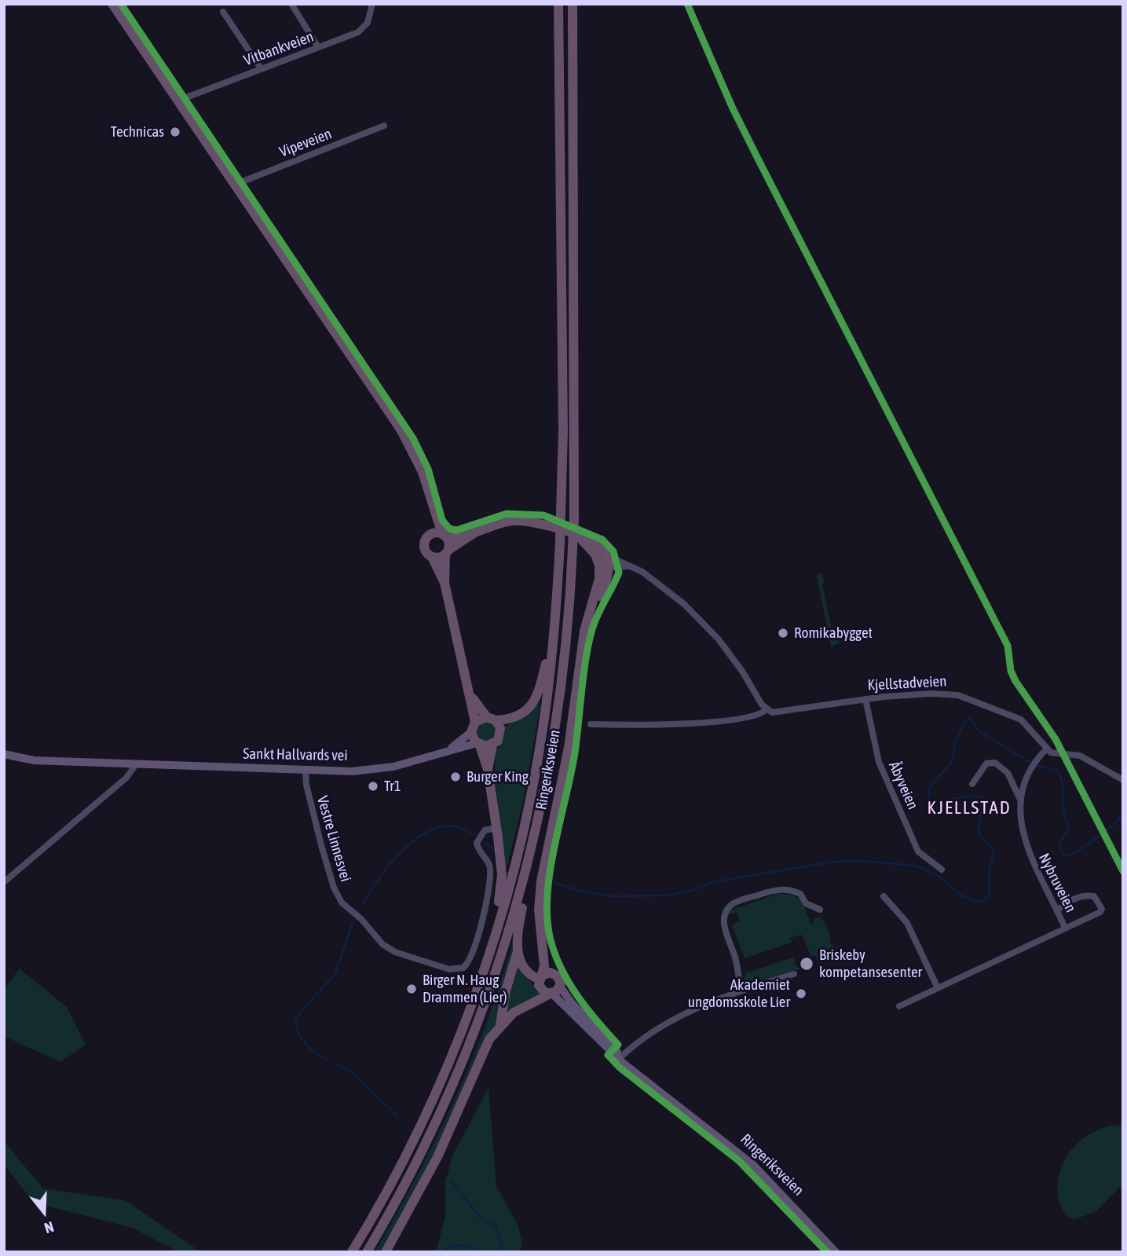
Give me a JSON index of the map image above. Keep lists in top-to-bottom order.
{
  "streets": {
    "highway": ["Ringeriksveien"],
    "main road": ["Sankt Hallvards vei"],
    "street": [
      "Vitbankveien",
      "Vipeveien",
      "Kjellstadveien",
      "Åbyveien",
      "Vestre Linnesvei",
      "Nybruveien"
    ]
  },
  "crossings": [
    ["Kjellstadveien", "Åbyveien"],
    ["Kjellstadveien", "Nybruveien"],
    ["Sankt Hallvards vei", "Vestre Linnesvei"]
  ],
  "districts": ["KJELLSTAD"],
  "places": [
    "Technicas",
    "Romikabygget",
    "Burger King",
    "Tr1",
    "Briskeby kompetansesenter",
    "Birger N. Haug Drammen (Lier)",
    "Akademiet ungdomsskole Lier"
  ],
  "north": "bottom"
}
